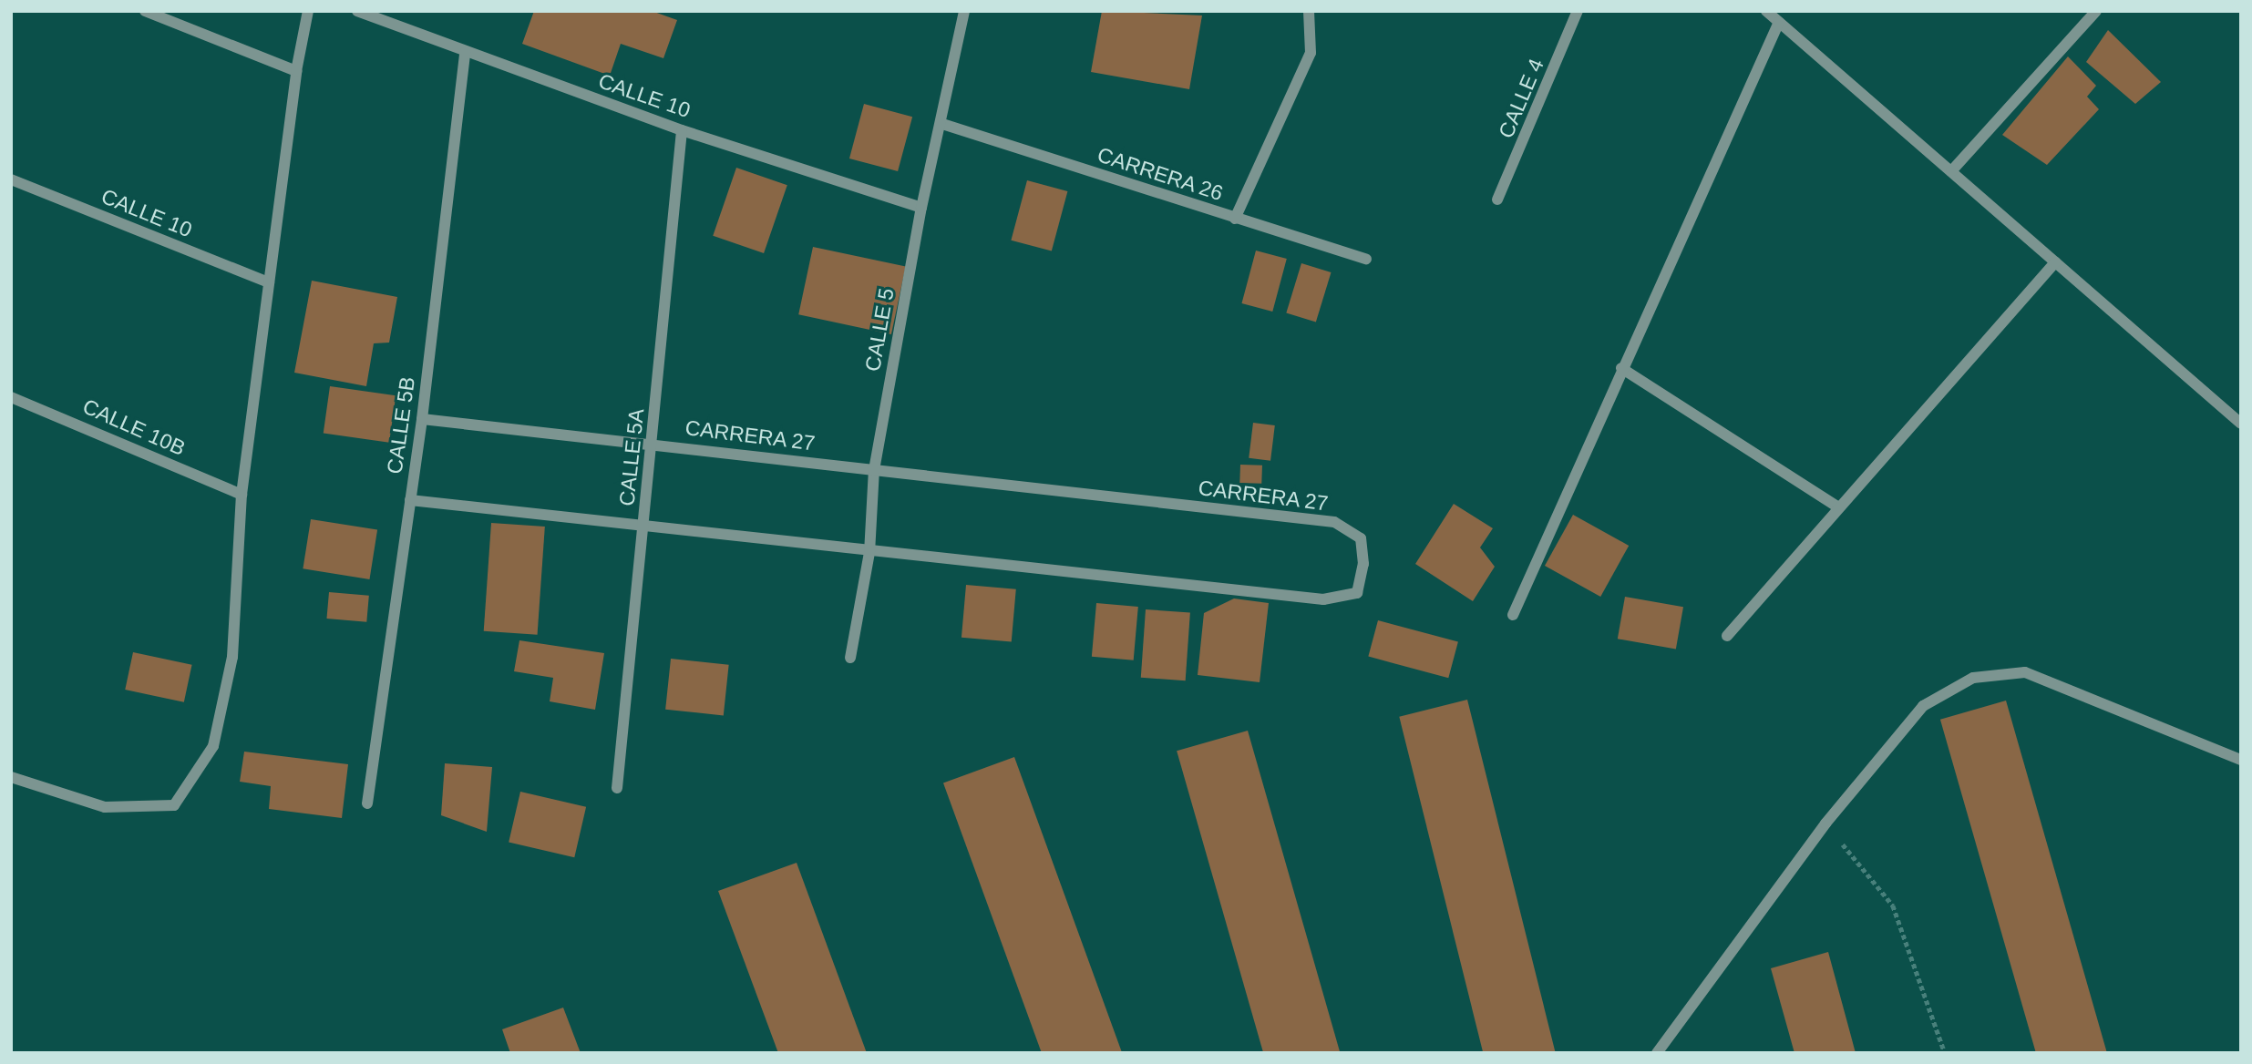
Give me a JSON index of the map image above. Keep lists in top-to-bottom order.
{
  "streets": {
    "street": [
      "CALLE 10",
      "CALLE 4",
      "CARRERA 26",
      "CALLE 5",
      "CALLE 5B",
      "CALLE 10B",
      "CARRERA 27",
      "CALLE 5A"
    ]
  },
  "crossings": [
    ["CALLE 10", "CALLE 5"],
    ["CALLE 10", "CALLE 5B"],
    ["CALLE 10", "CALLE 5A"],
    ["CARRERA 26", "CALLE 5"],
    ["CALLE 5", "CARRERA 27"],
    ["CALLE 5B", "CARRERA 27"],
    ["CARRERA 27", "CALLE 5A"]
  ]
}
